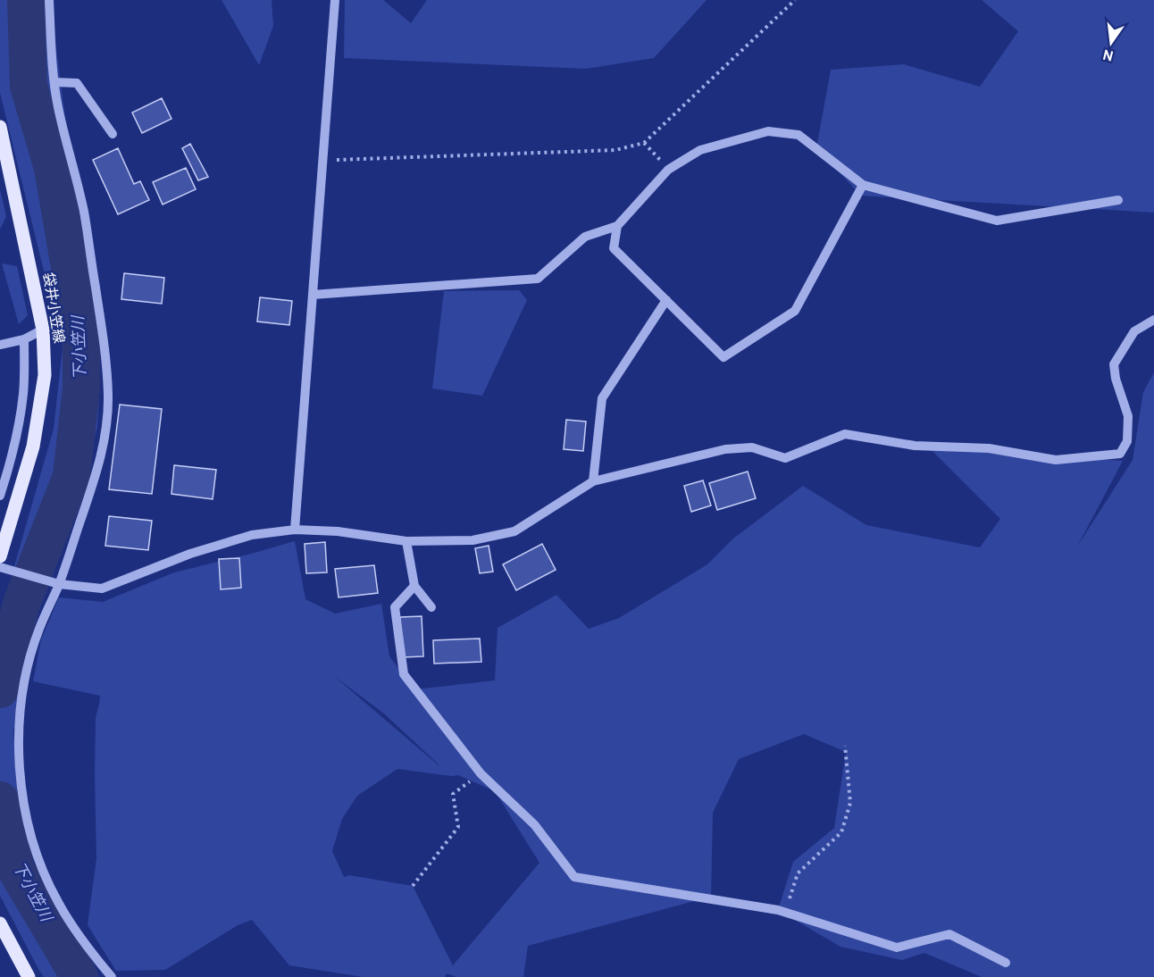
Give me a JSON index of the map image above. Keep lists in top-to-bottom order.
{
  "streets": {
    "main road": ["袋井小笠線"]
  },
  "water": ["下小笠川"],
  "north": "bottom"
}
